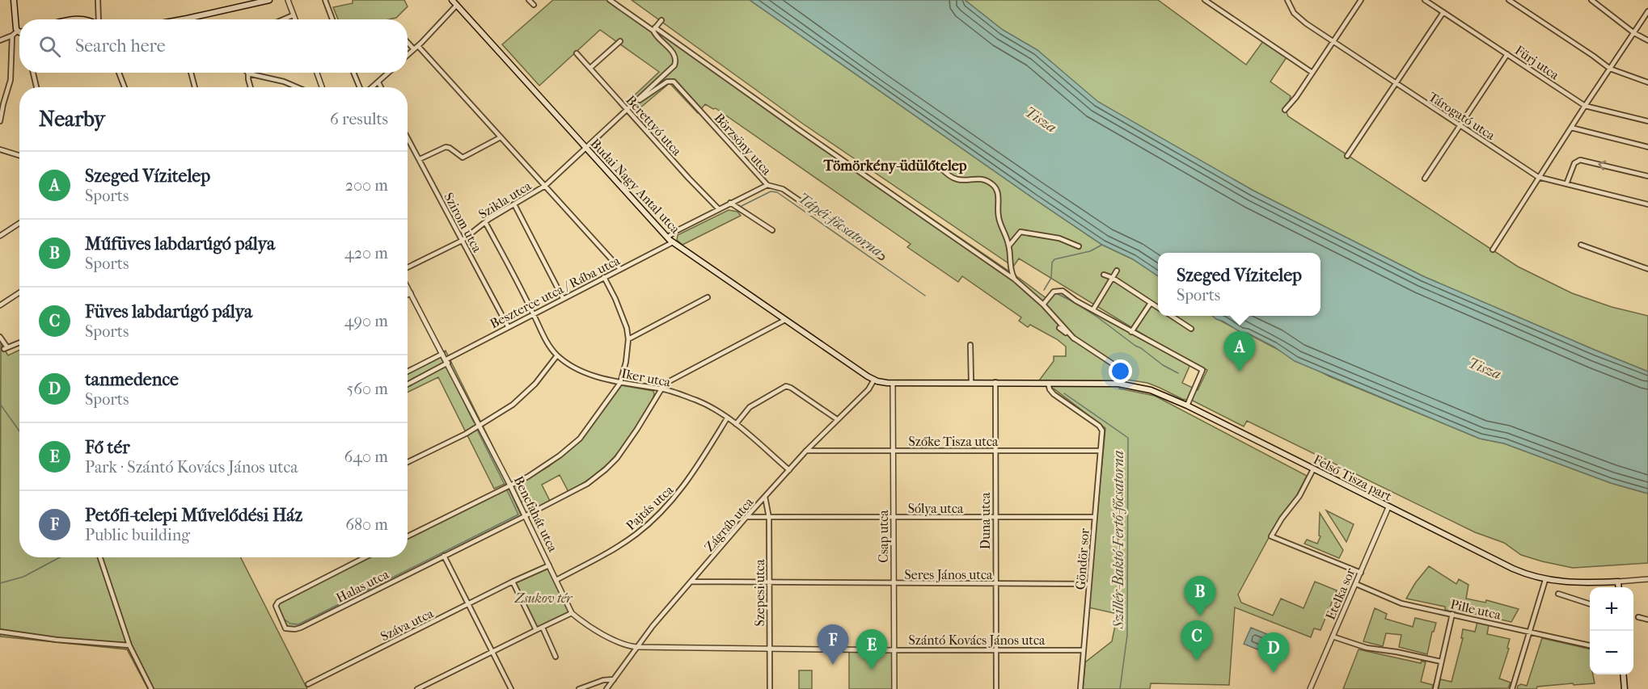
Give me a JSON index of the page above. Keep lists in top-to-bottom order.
{
  "streets": {
    "main road": ["Budai Nagy Antal utca", "Felső Tisza part"],
    "street": [
      "Fürj utca",
      "Tárogató utca",
      "Berettyó utca",
      "Börzsöny utca",
      "Szikla utca",
      "Szirom utca",
      "Beszterce utca / Rába utca",
      "Iker utca",
      "Szőke Tisza utca",
      "Pajtás utca",
      "Sólya utca",
      "Bencfahát utca",
      "Duna utca",
      "Zágráb utca",
      "Csap utca",
      "Göndör sor",
      "Seres János utca",
      "Halas utca",
      "Szepesi utca",
      "Etelka sor",
      "Pille utca",
      "Száva utca",
      "Szántó Kovács János utca"
    ]
  },
  "crossings": [
    ["Berettyó utca", "Szikla utca"],
    ["Börzsöny utca", "Szikla utca"],
    ["Budai Nagy Antal utca", "Szikla utca"],
    ["Budai Nagy Antal utca", "Beszterce utca / Rába utca"],
    ["Budai Nagy Antal utca", "Felső Tisza part"],
    ["Budai Nagy Antal utca", "Zágráb utca"],
    ["Budai Nagy Antal utca", "Csap utca"],
    ["Szikla utca", "Szirom utca"],
    ["Szikla utca", "Iker utca"],
    ["Szirom utca", "Beszterce utca / Rába utca"],
    ["Beszterce utca / Rába utca", "Iker utca"],
    ["Beszterce utca / Rába utca", "Bencfahát utca"],
    ["Iker utca", "Pajtás utca"],
    ["Iker utca", "Zágráb utca"],
    ["Iker utca", "Halas utca"],
    ["Szőke Tisza utca", "Duna utca"],
    ["Szőke Tisza utca", "Zágráb utca"],
    ["Szőke Tisza utca", "Csap utca"],
    ["Szőke Tisza utca", "Göndör sor"],
    ["Felső Tisza part", "Duna utca"],
    ["Felső Tisza part", "Göndör sor"],
    ["Felső Tisza part", "Etelka sor"],
    ["Pajtás utca", "Bencfahát utca"],
    ["Sólya utca", "Duna utca"],
    ["Sólya utca", "Zágráb utca"],
    ["Sólya utca", "Csap utca"],
    ["Sólya utca", "Göndör sor"],
    ["Sólya utca", "Szepesi utca"],
    ["Bencfahát utca", "Zágráb utca"],
    ["Bencfahát utca", "Halas utca"],
    ["Bencfahát utca", "Szántó Kovács János utca"],
    ["Duna utca", "Seres János utca"],
    ["Duna utca", "Szántó Kovács János utca"],
    ["Zágráb utca", "Seres János utca"],
    ["Zágráb utca", "Szepesi utca"],
    ["Zágráb utca", "Szántó Kovács János utca"],
    ["Csap utca", "Seres János utca"],
    ["Csap utca", "Szántó Kovács János utca"],
    ["Göndör sor", "Seres János utca"],
    ["Göndör sor", "Szántó Kovács János utca"],
    ["Seres János utca", "Szepesi utca"],
    ["Szepesi utca", "Szántó Kovács János utca"],
    ["Etelka sor", "Pille utca"]
  ],
  "districts": ["Tömörkény-üdülőtelep"],
  "water": ["Tisza", "Tápéi-főcsatorna", "Szillér-Baktó-Fertő-főcsatorna"],
  "parks": ["Zsukov tér"],
  "page": {
    "search": "Search here",
    "heading": ["Nearby", "6 results"],
    "list": [
      {
        "mark": "A",
        "name": "Szeged Vízitelep",
        "note": "Sports",
        "value": "200 m"
      },
      {
        "mark": "B",
        "name": "Műfüves labdarúgó pálya",
        "note": "Sports",
        "value": "420 m"
      },
      {
        "mark": "C",
        "name": "Füves labdarúgó pálya",
        "note": "Sports",
        "value": "490 m"
      },
      {
        "mark": "D",
        "name": "tanmedence",
        "note": "Sports",
        "value": "560 m"
      },
      {
        "mark": "E",
        "name": "Fő tér",
        "note": "Park · Szántó Kovács János utca",
        "value": "640 m"
      },
      {
        "mark": "F",
        "name": "Petőfi-telepi Művelődési Ház",
        "note": "Public building",
        "value": "680 m"
      }
    ],
    "popup": ["Szeged Vízitelep", "Sports"],
    "pins": [
      "A",
      "B",
      "C",
      "F",
      "E",
      "D"
    ],
    "map_buttons": ["+", "−"]
  }
}
